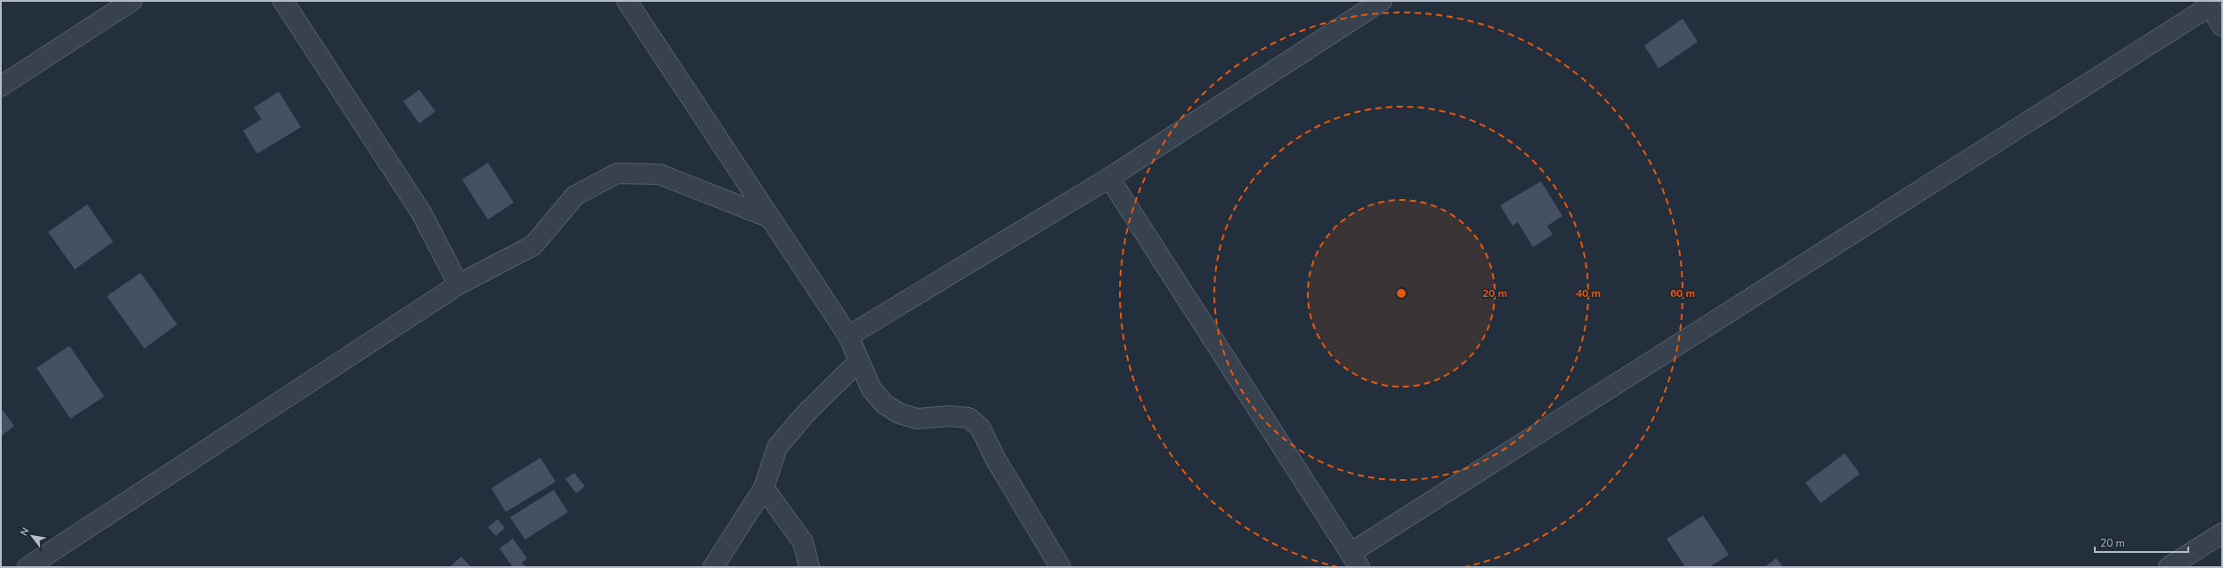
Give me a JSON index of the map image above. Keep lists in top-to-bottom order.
{
  "scale_bar": "20 m",
  "north": "top left",
  "rings": ["20 m", "40 m", "60 m"]
}
